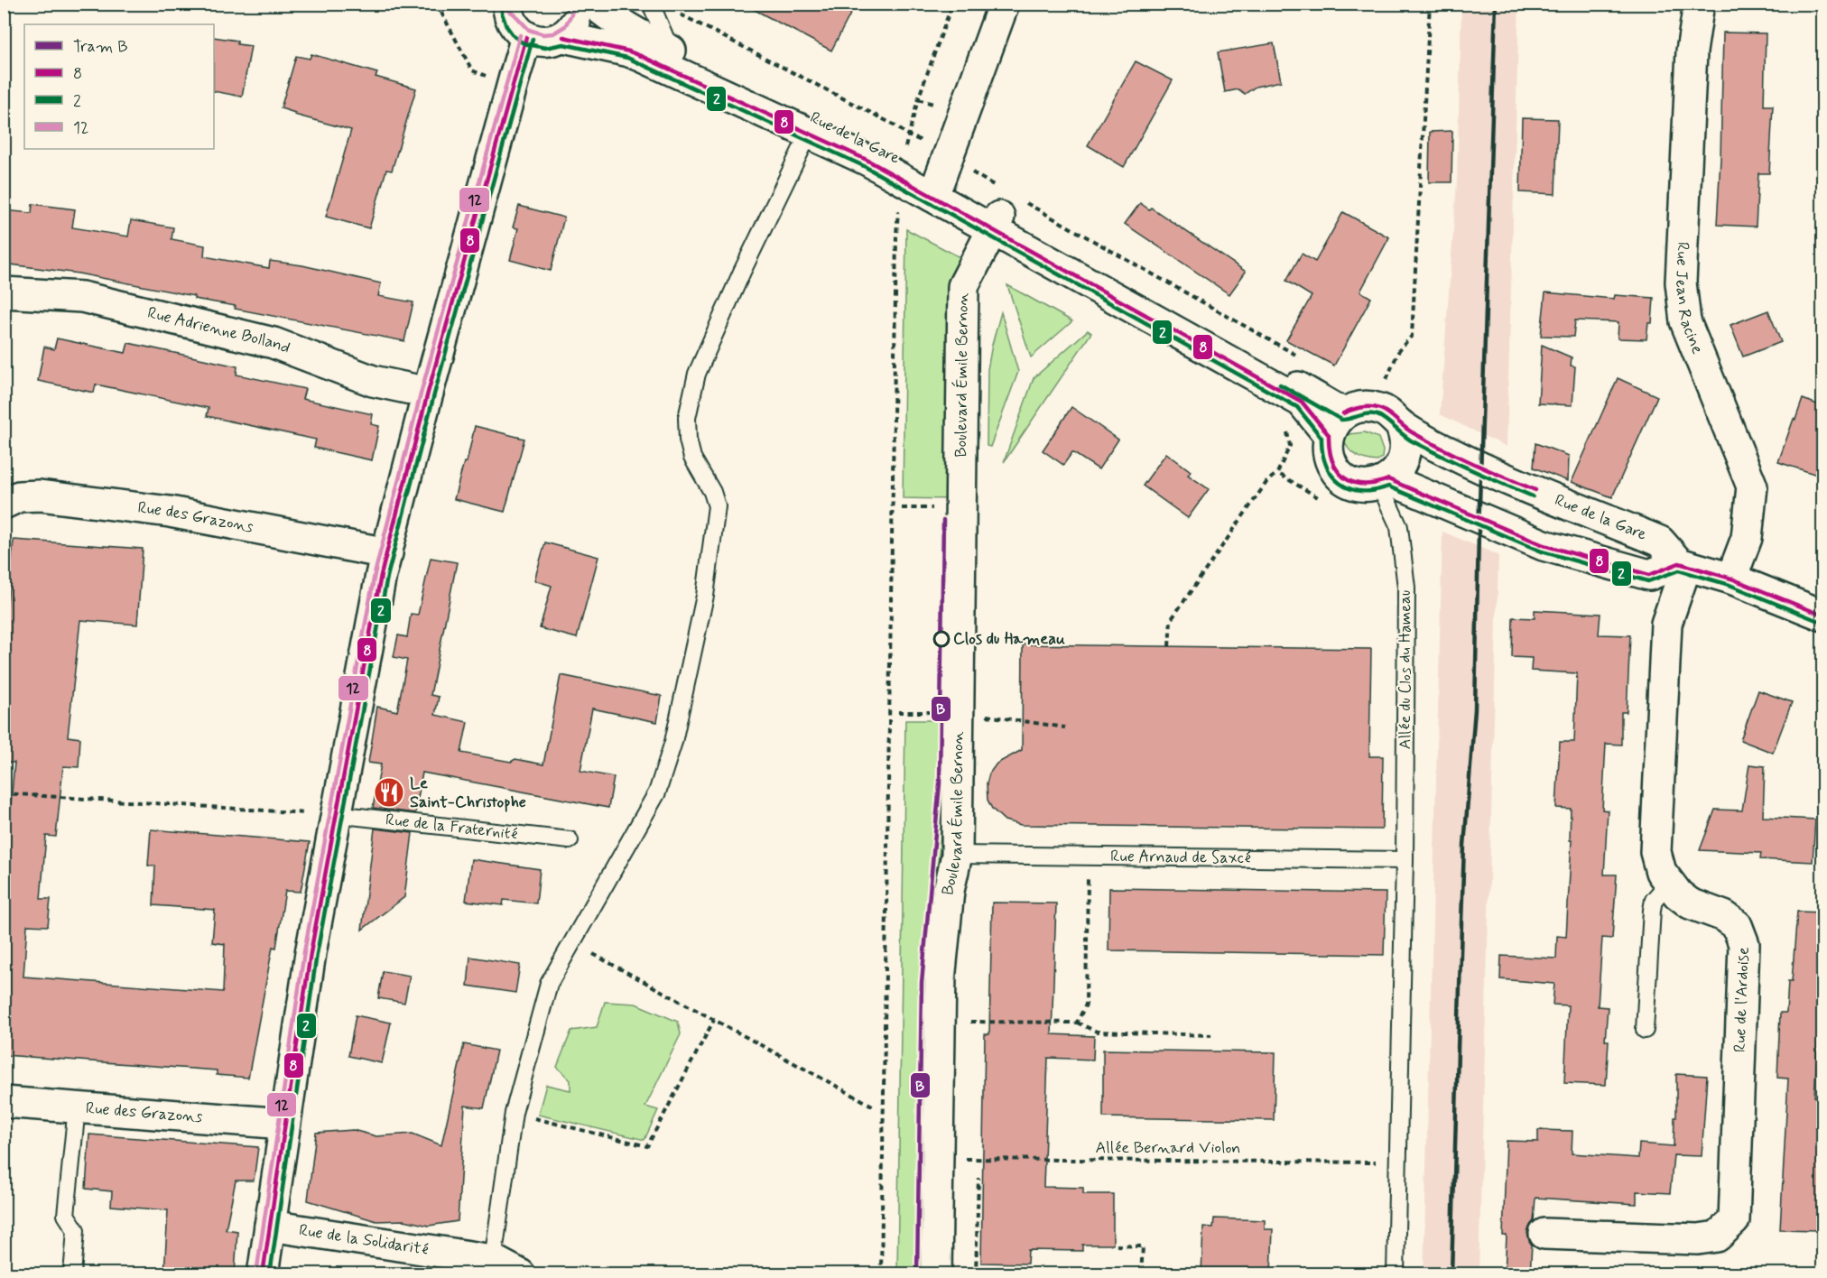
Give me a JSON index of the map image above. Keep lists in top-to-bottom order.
{
  "streets": {
    "street": [
      "Rue de la Gare",
      "Rue Jean Racine",
      "Rue Adrienne Bolland",
      "Boulevard Émile Bernon",
      "Rue des Grazons",
      "Rue de l'Ardoise",
      "Rue de la Solidarité"
    ],
    "lane": ["Allée du Clos du Hameau", "Rue de la Fraternité", "Rue Arnaud de Saxcé"],
    "path": ["Allée Bernard Violon"]
  },
  "crossings": [
    ["Rue de la Gare", "Boulevard Émile Bernon"],
    ["Rue de la Gare", "Allée du Clos du Hameau"],
    ["Rue de la Gare", "Rue de l'Ardoise"],
    ["Boulevard Émile Bernon", "Rue Arnaud de Saxcé"],
    ["Boulevard Émile Bernon", "Allée Bernard Violon"],
    ["Allée du Clos du Hameau", "Rue Arnaud de Saxcé"],
    ["Allée du Clos du Hameau", "Allée Bernard Violon"]
  ],
  "places": {
    "other": ["Clos du Hameau"],
    "restaurant": ["Le Saint-Christophe"]
  },
  "lines": [
    "transit line 2",
    "transit line 12",
    "transit line 8",
    "tram line B"
  ],
  "legend": [
    "Tram B",
    "8",
    "2",
    "12"
  ]
}
